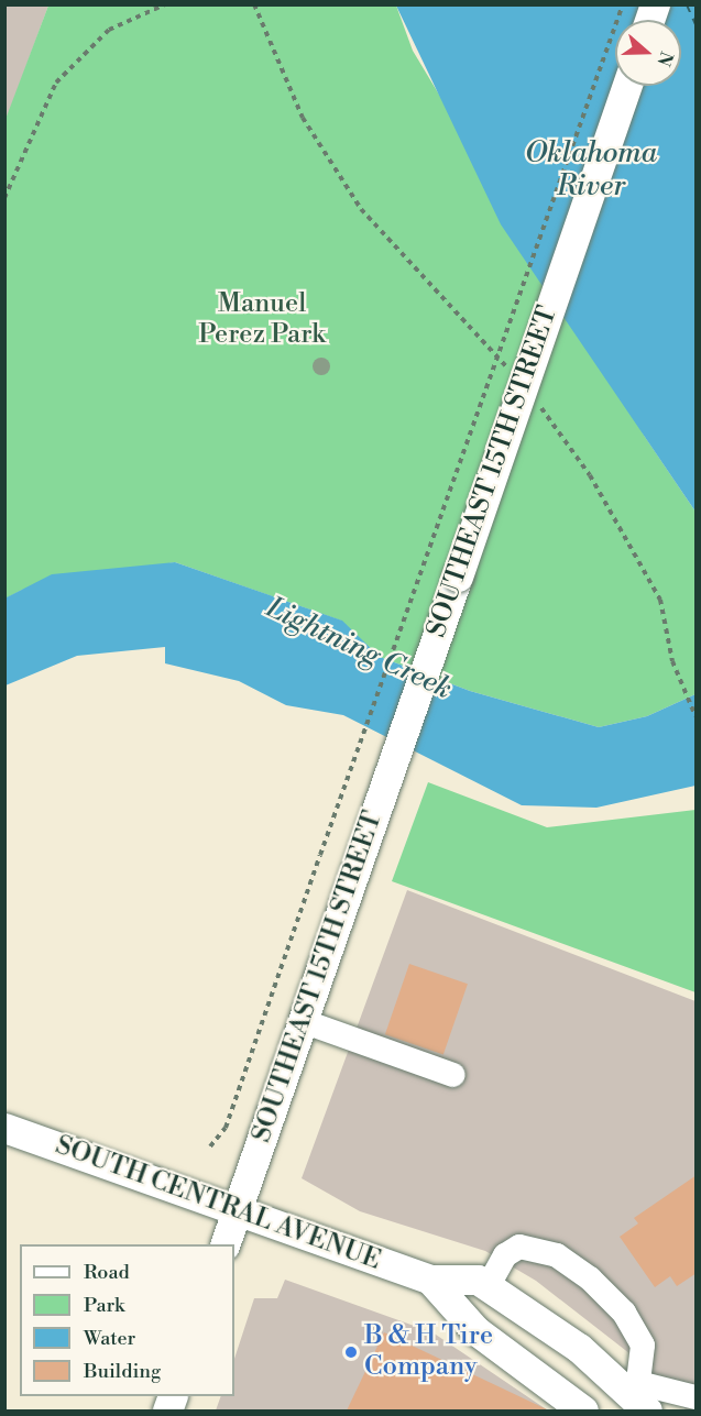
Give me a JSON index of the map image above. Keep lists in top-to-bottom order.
{
  "streets": {
    "main road": ["SOUTHEAST 15TH STREET", "SOUTH CENTRAL AVENUE"]
  },
  "crossings": [
    ["SOUTHEAST 15TH STREET", "SOUTH CENTRAL AVENUE"]
  ],
  "water": ["Oklahoma River", "Lightning Creek"],
  "parks": ["Manuel Perez Park"],
  "places": ["B & H Tire Company"],
  "legend": [
    "Road",
    "Park",
    "Water",
    "Building"
  ],
  "north": "right"
}
